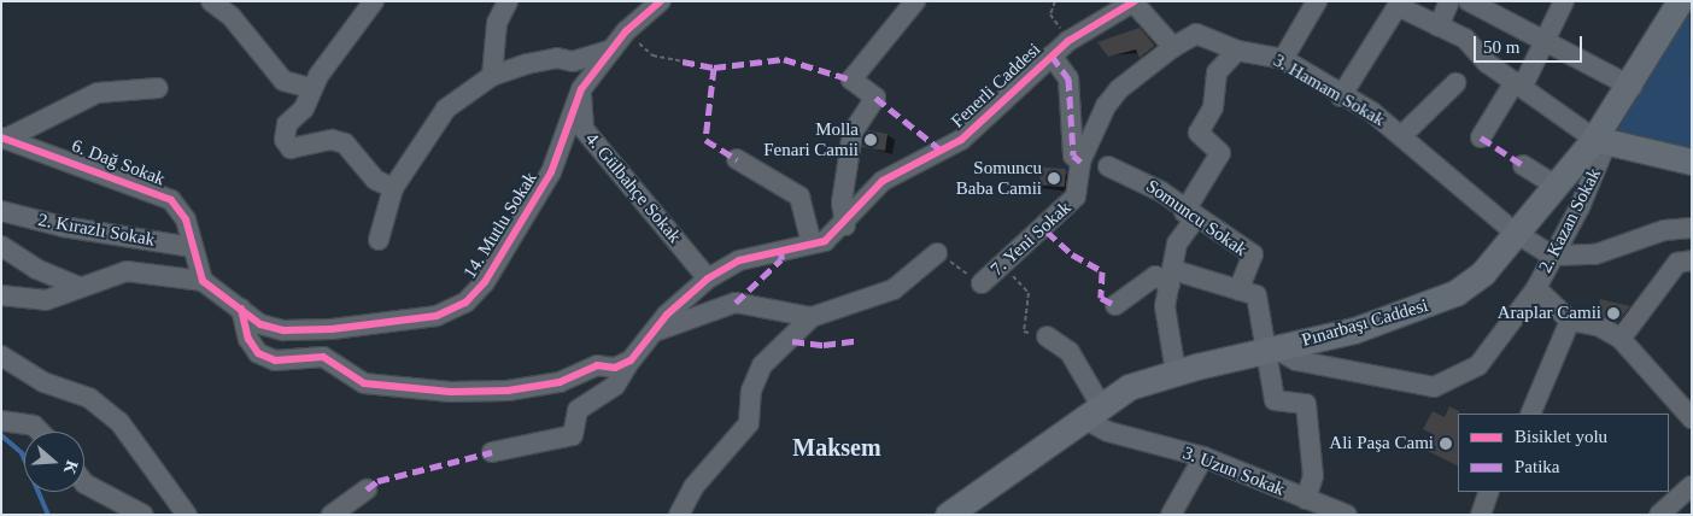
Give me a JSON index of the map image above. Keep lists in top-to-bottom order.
{
  "streets": {
    "main road": ["Pınarbaşı Caddesi"],
    "street": [
      "Fenerli Caddesi",
      "3. Hamam Sokak",
      "6. Dağ Sokak",
      "4. Gülbahçe Sokak",
      "Somuncu Sokak",
      "2. Kazan Sokak",
      "14. Mutlu Sokak",
      "2. Kırazlı Sokak",
      "7. Yeni Sokak",
      "3. Uzun Sokak"
    ]
  },
  "crossings": [
    ["Fenerli Caddesi", "4. Gülbahçe Sokak"],
    ["3. Hamam Sokak", "2. Kazan Sokak"],
    ["3. Hamam Sokak", "7. Yeni Sokak"],
    ["3. Hamam Sokak", "Pınarbaşı Caddesi"],
    ["6. Dağ Sokak", "2. Kırazlı Sokak"],
    ["4. Gülbahçe Sokak", "14. Mutlu Sokak"],
    ["2. Kazan Sokak", "Pınarbaşı Caddesi"],
    ["Pınarbaşı Caddesi", "3. Uzun Sokak"]
  ],
  "districts": ["Maksem"],
  "places": [
    "Molla Fenari Camii",
    "Somuncu Baba Camii",
    "Araplar Camii",
    "Ali Paşa Cami"
  ],
  "legend": ["Bisiklet yolu", "Patika"],
  "scale_bar": "50 m",
  "north": "right"
}
